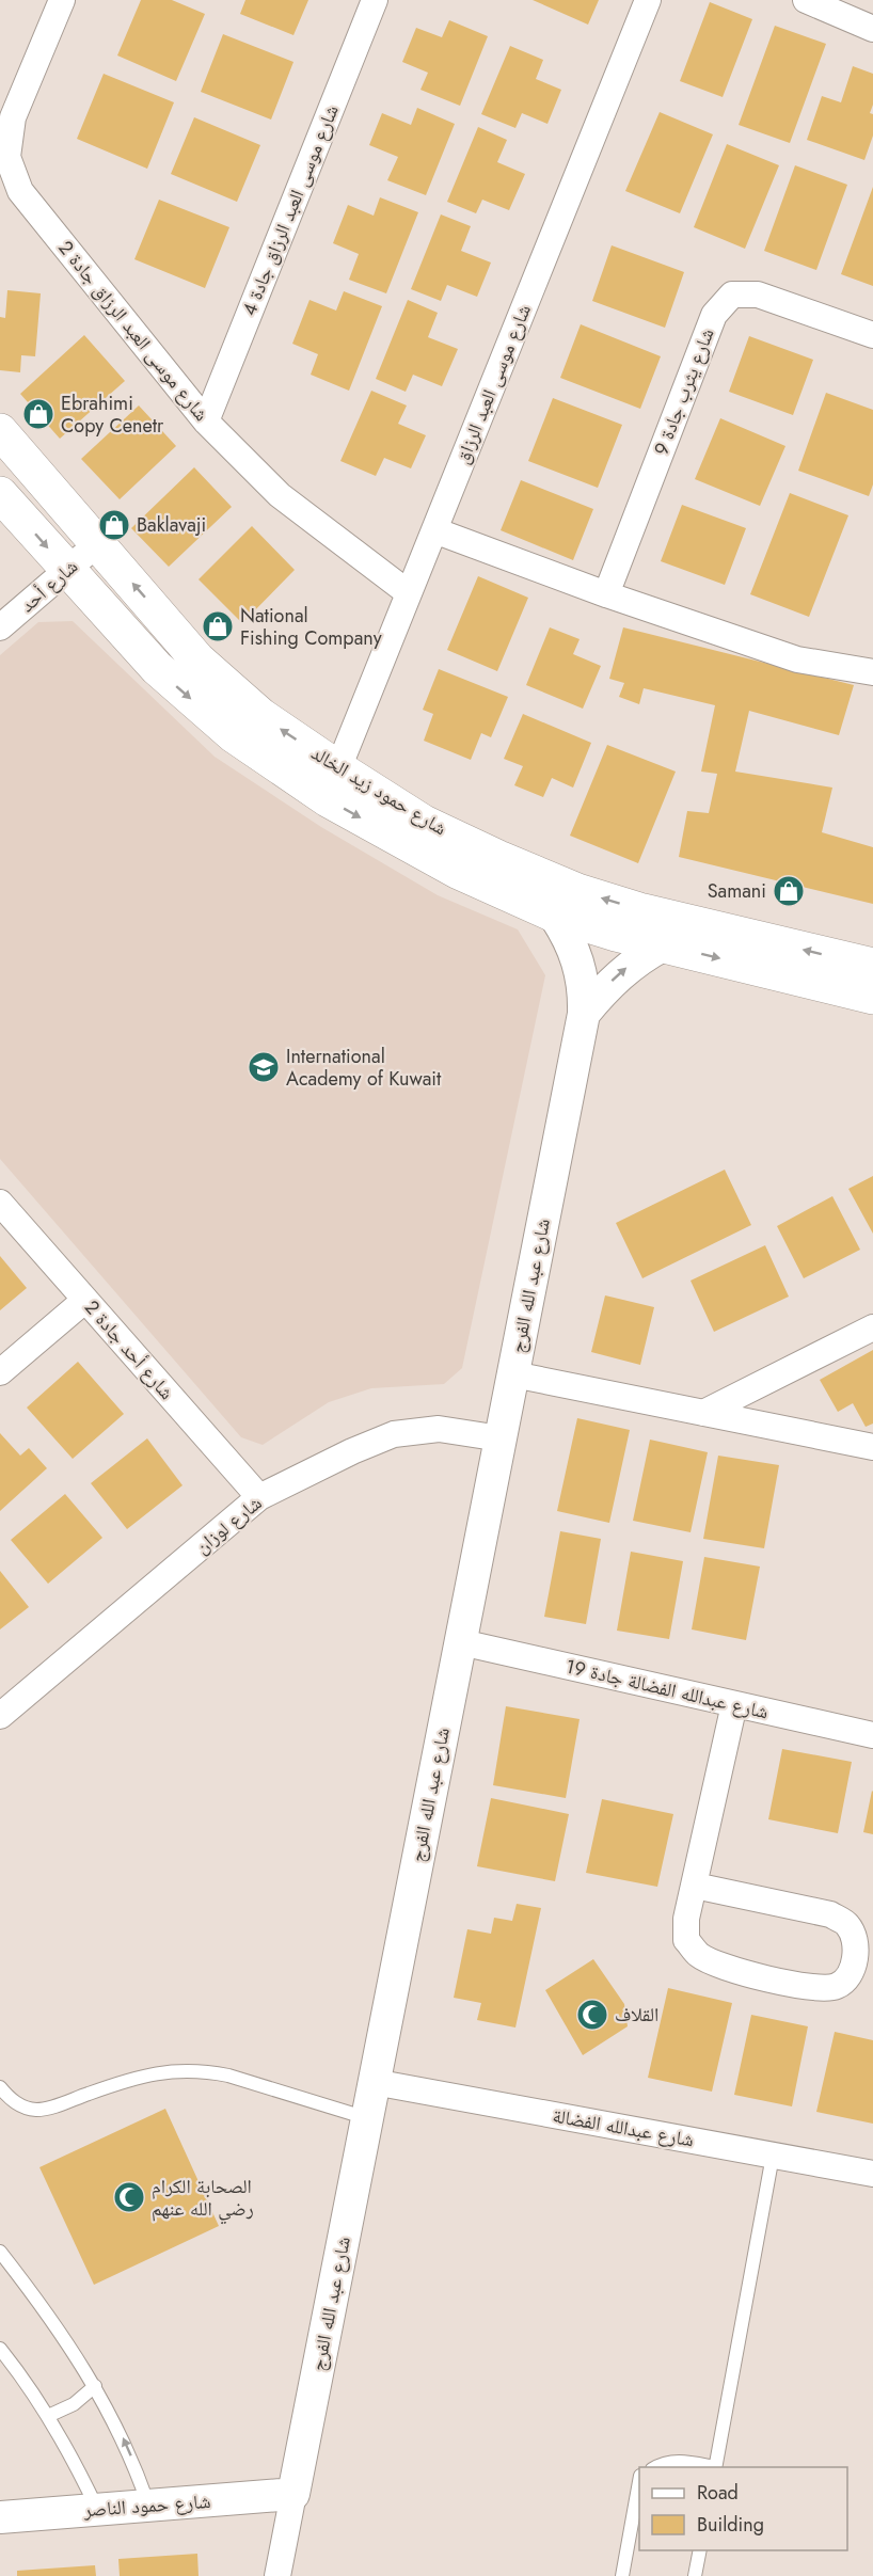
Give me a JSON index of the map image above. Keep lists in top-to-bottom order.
{
  "streets": {
    "main road": ["شارع حمود زيد الخالد"],
    "street": [
      "شارع موسى العبد الرزاق جادة 4",
      "شارع موسى العبد الرزاق جادة 2",
      "شارع موسى العبد الرزاق",
      "شارع يثرب جادة 9",
      "شارع أحد",
      "شارع عبد الله الفرج",
      "شارع أحد جادة 2",
      "شارع لوزان",
      "شارع عبدالله الفضالة جادة 19",
      "شارع عبدالله الفضالة",
      "شارع حمود الناصر"
    ]
  },
  "crossings": [
    ["شارع موسى العبد الرزاق جادة 4", "شارع موسى العبد الرزاق جادة 2"],
    ["شارع موسى العبد الرزاق جادة 2", "شارع موسى العبد الرزاق"],
    ["شارع موسى العبد الرزاق", "شارع حمود زيد الخالد"],
    ["شارع أحد", "شارع حمود زيد الخالد"],
    ["شارع حمود زيد الخالد", "شارع عبد الله الفرج"],
    ["شارع عبد الله الفرج", "شارع لوزان"],
    ["شارع عبد الله الفرج", "شارع عبدالله الفضالة جادة 19"],
    ["شارع عبد الله الفرج", "شارع عبدالله الفضالة"],
    ["شارع عبد الله الفرج", "شارع حمود الناصر"],
    ["شارع أحد جادة 2", "شارع لوزان"]
  ],
  "places": {
    "shop": [
      "Ebrahimi Copy Cenetr",
      "Baklavaji",
      "National Fishing Company",
      "Samani"
    ],
    "school or university": ["International Academy of Kuwait"],
    "mosque": ["القلاف", "الصحابة الكرام رضي الله عنهم"]
  },
  "legend": ["Road", "Building"]
}
